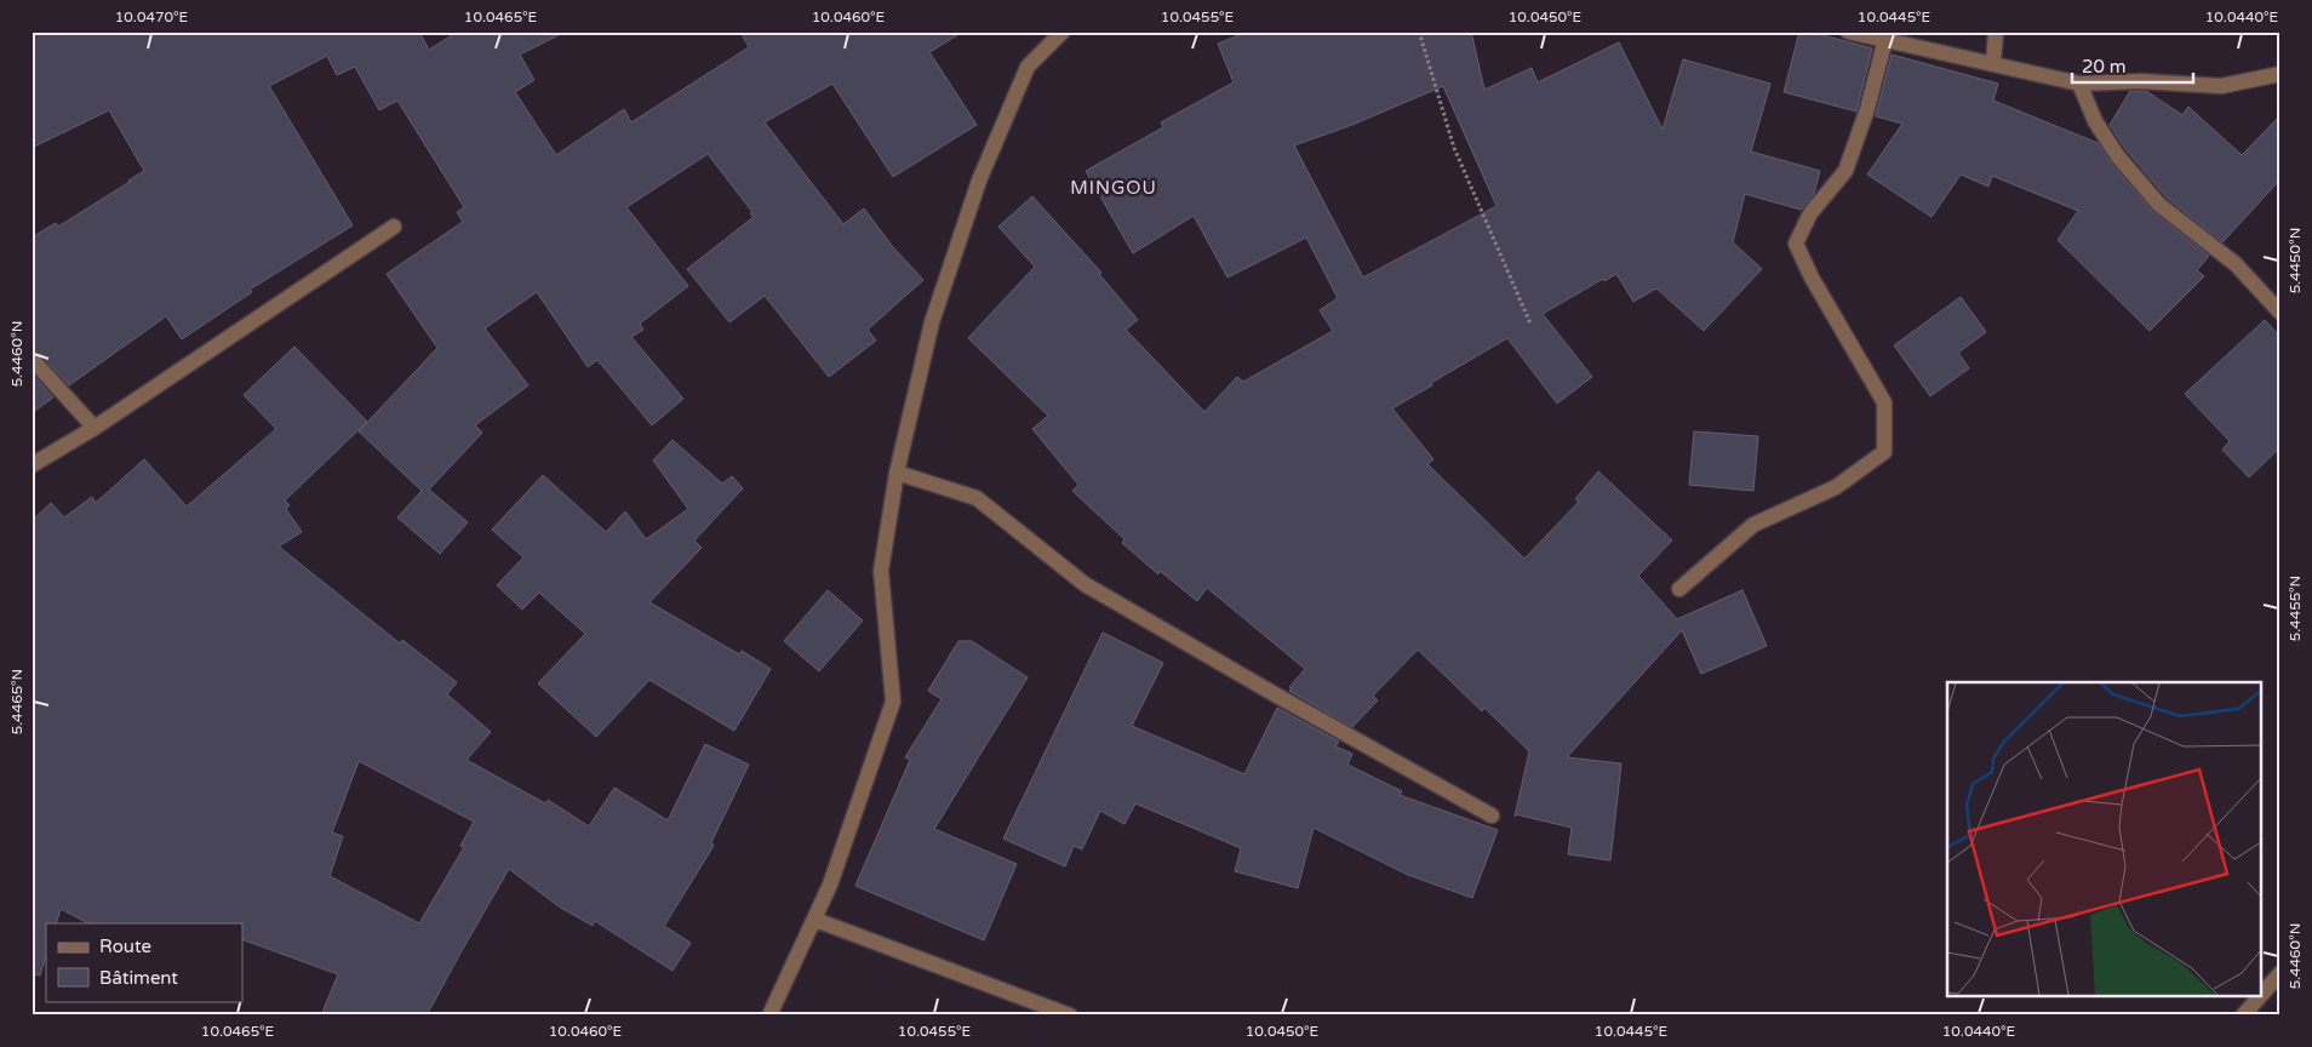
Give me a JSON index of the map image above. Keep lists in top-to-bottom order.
{
  "districts": ["MINGOU"],
  "legend": ["Route", "Bâtiment"],
  "scale_bar": "20 m",
  "coordinates": [
    "10.0470°E",
    "10.0465°E",
    "10.0460°E",
    "10.0455°E",
    "10.0450°E",
    "10.0445°E",
    "10.0440°E",
    "5.4450°N",
    "5.4460°N",
    "5.4455°N",
    "5.4465°N"
  ]
}
